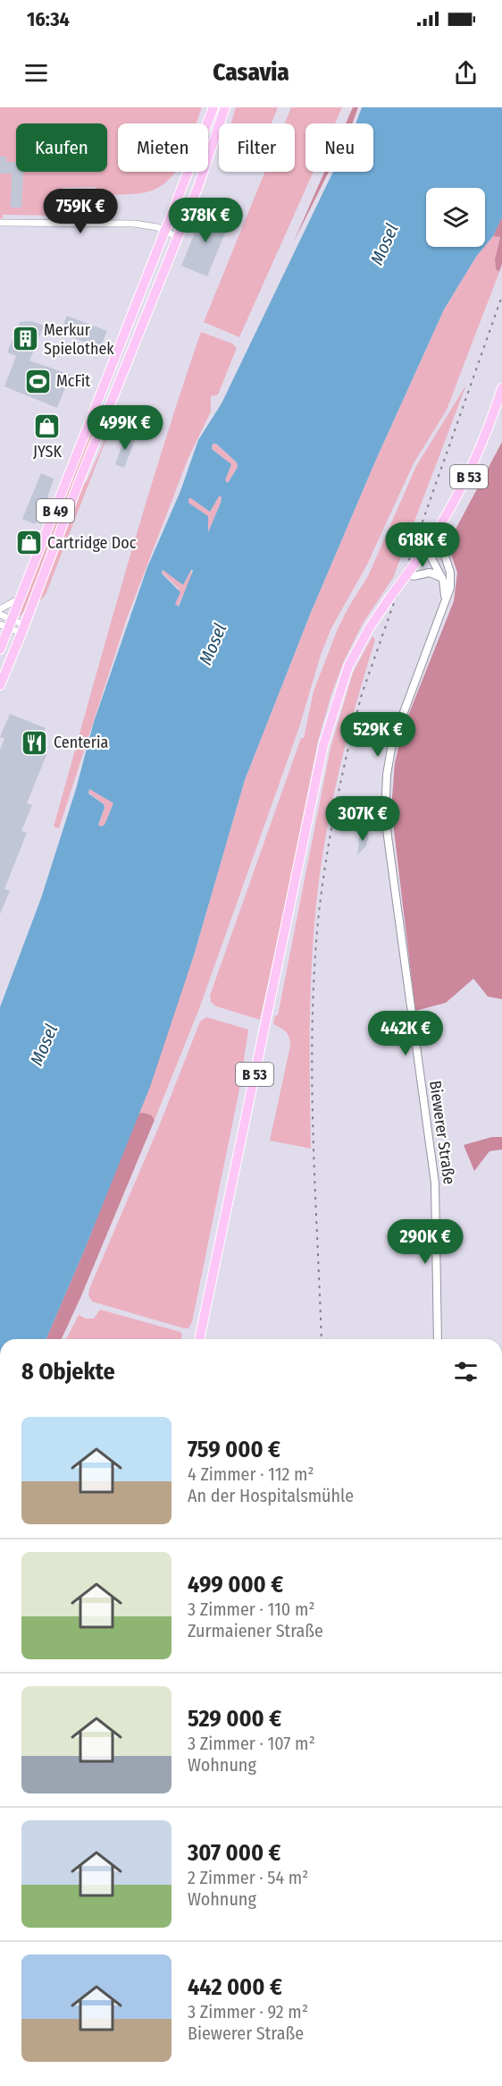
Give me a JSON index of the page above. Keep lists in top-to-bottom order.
{
  "streets": {
    "main road": ["B 53", "B 49"],
    "street": ["Biewerer Straße"]
  },
  "crossings": [
    ["B 53", "Biewerer Straße"]
  ],
  "water": ["Mosel"],
  "places": {
    "building": ["Merkur Spielothek"],
    "sports": ["McFit"],
    "shop": ["JYSK", "Cartridge Doc"],
    "restaurant": ["Centeria"]
  },
  "page": {
    "status": "16:34",
    "header": "Casavia",
    "chip": [
      "Kaufen",
      "Mieten",
      "Filter",
      "Neu"
    ],
    "price": [
      "759K €",
      "378K €",
      "499K €",
      "618K €",
      "529K €",
      "307K €",
      "442K €",
      "290K €"
    ],
    "heading": "8 Objekte",
    "list": [
      {
        "name": "759 000 €",
        "note": "4 Zimmer · 112 m² · An der Hospitalsmühle"
      },
      {
        "name": "499 000 €",
        "note": "3 Zimmer · 110 m² · Zurmaiener Straße"
      },
      {
        "name": "529 000 €",
        "note": "3 Zimmer · 107 m² · Wohnung"
      },
      {
        "name": "307 000 €",
        "note": "2 Zimmer · 54 m² · Wohnung"
      },
      {
        "name": "442 000 €",
        "note": "3 Zimmer · 92 m² · Biewerer Straße"
      }
    ]
  }
}
